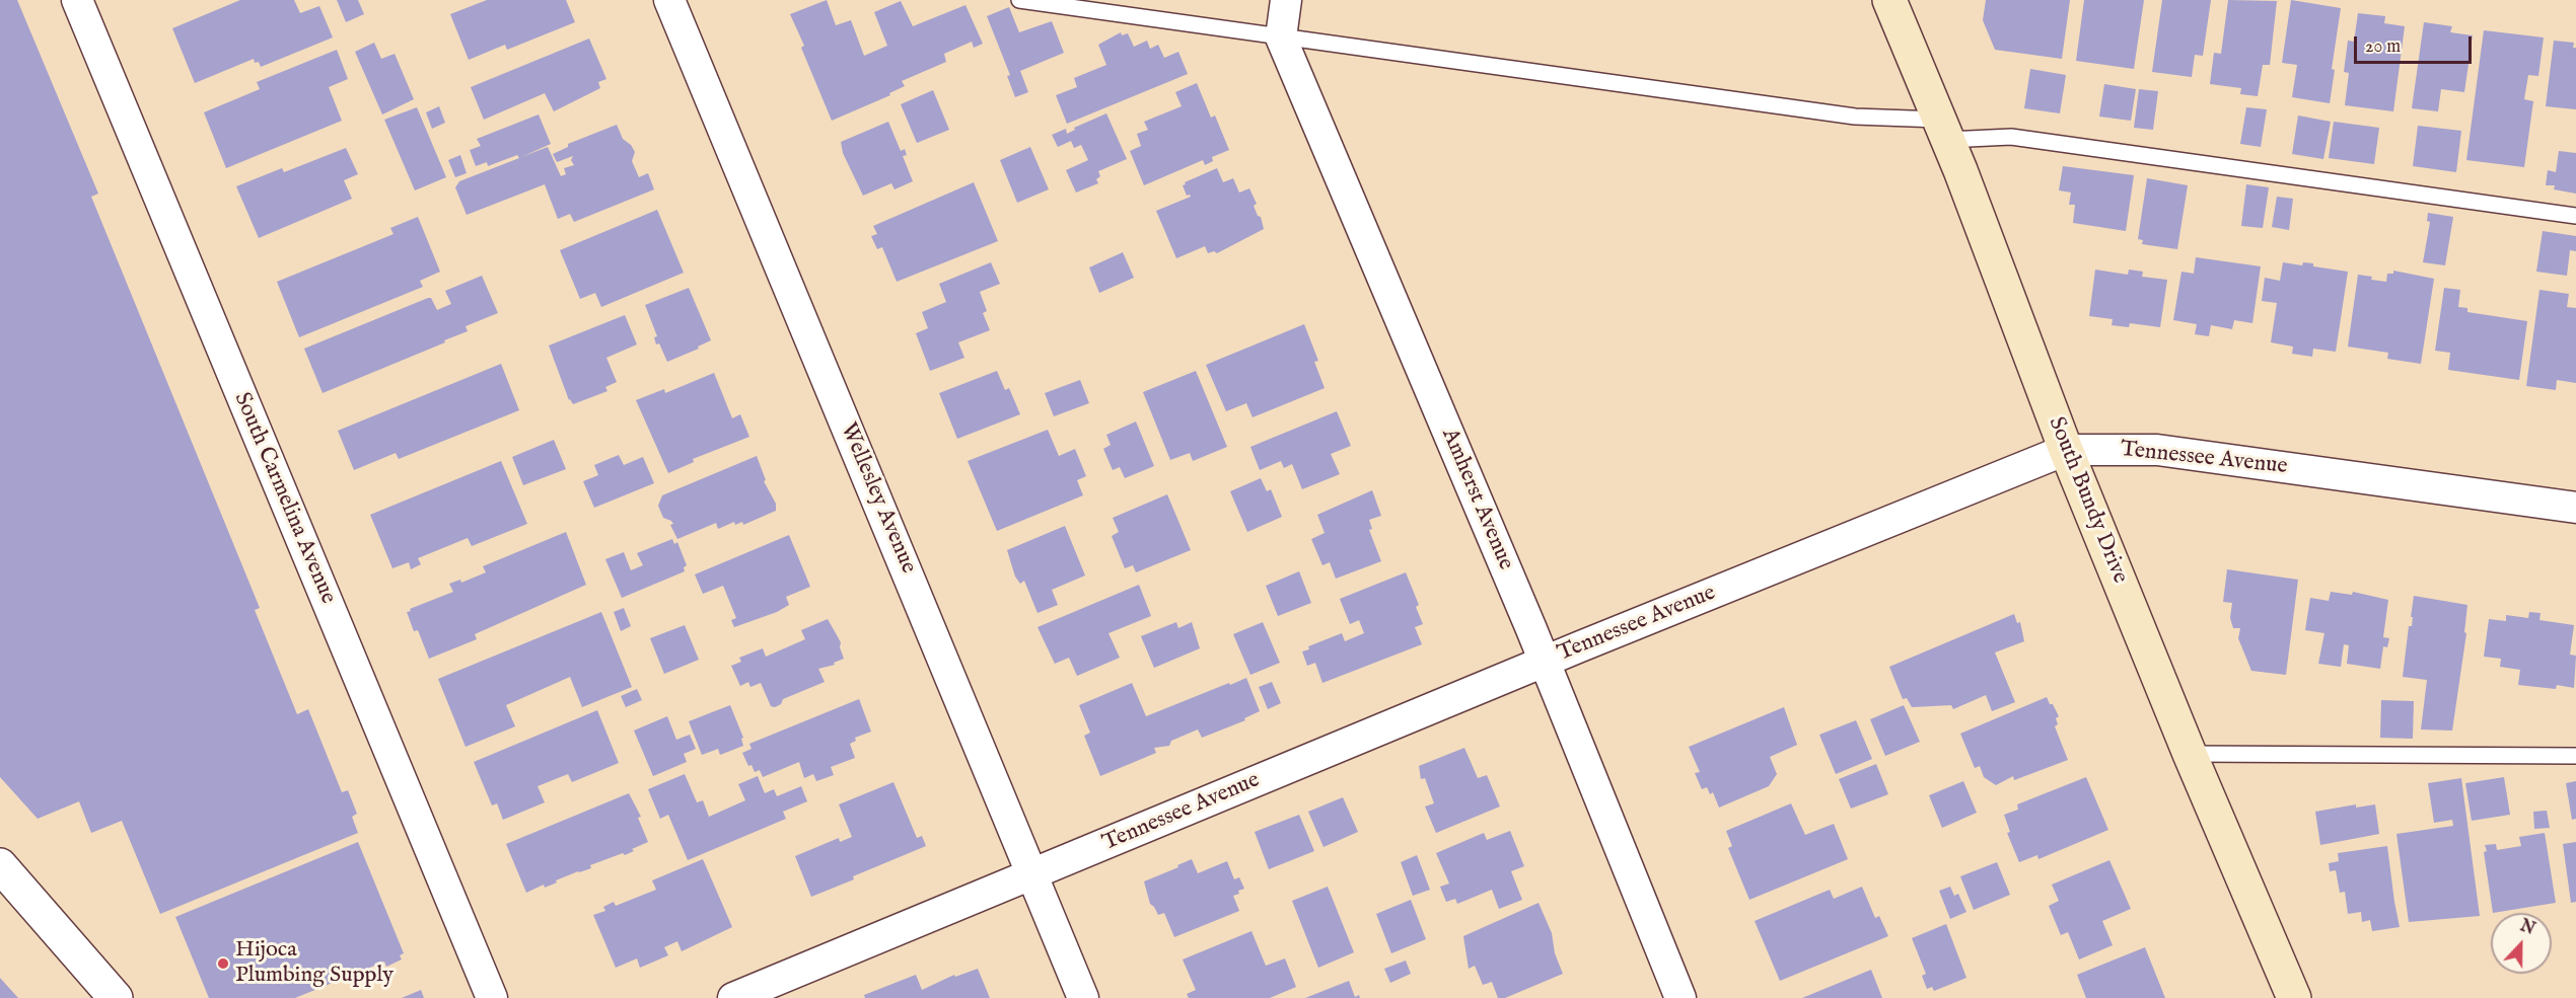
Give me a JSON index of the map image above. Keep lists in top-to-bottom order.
{
  "streets": {
    "main road": ["South Bundy Drive"],
    "street": [
      "Tennessee Avenue",
      "South Carmelina Avenue",
      "Wellesley Avenue",
      "Amherst Avenue"
    ]
  },
  "crossings": [
    ["Tennessee Avenue", "Wellesley Avenue"],
    ["Tennessee Avenue", "Amherst Avenue"],
    ["Tennessee Avenue", "South Bundy Drive"]
  ],
  "places": ["Hijoca Plumbing Supply"],
  "scale_bar": "20 m",
  "north": "top"
}
